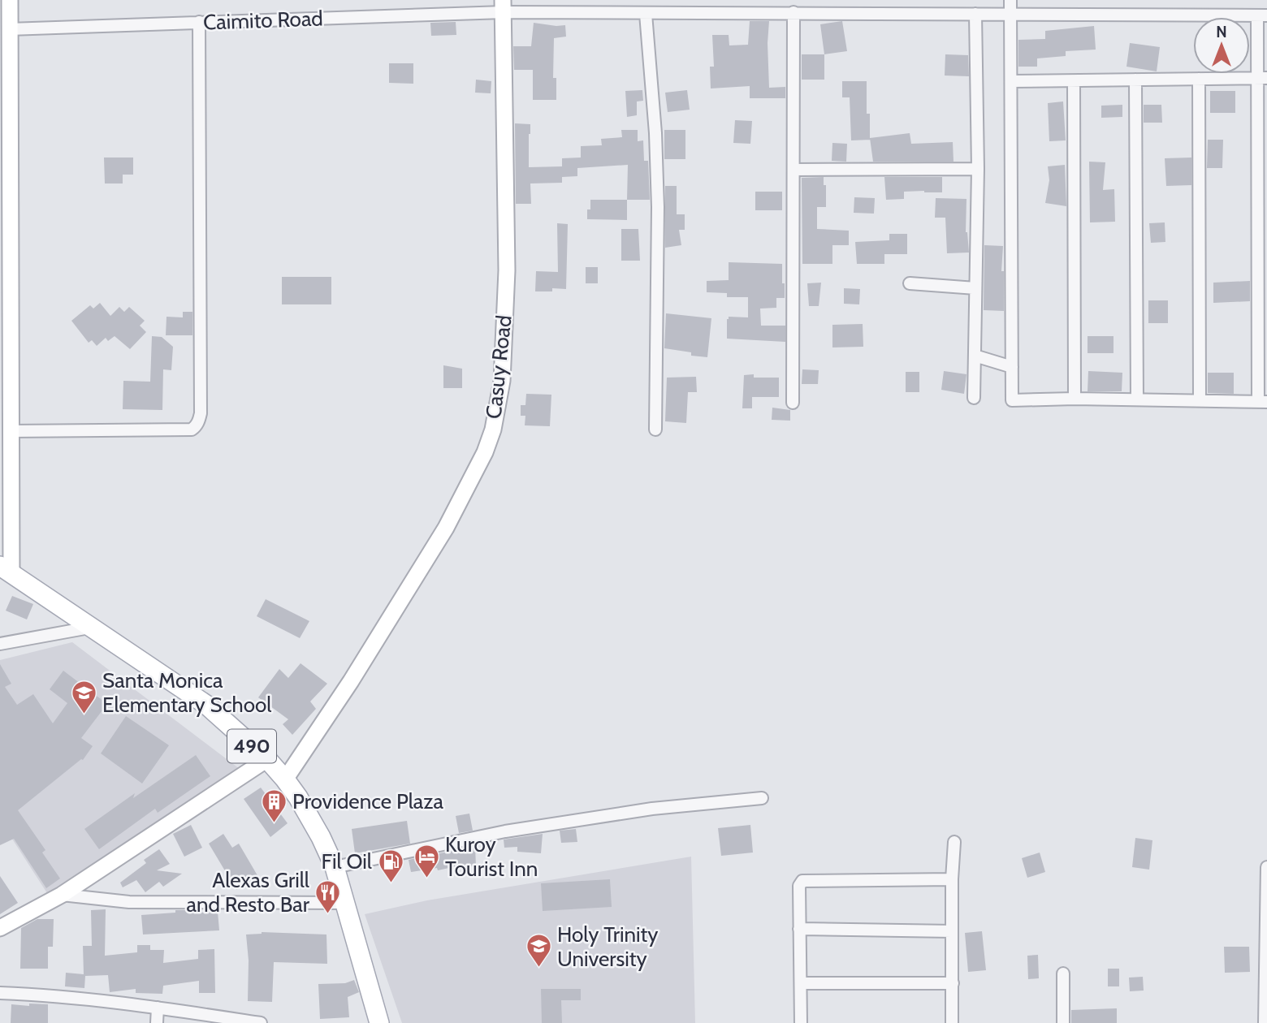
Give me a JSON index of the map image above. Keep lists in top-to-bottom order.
{
  "streets": {
    "main road": ["490"],
    "street": ["Caimito Road", "Casuy Road"]
  },
  "crossings": [
    ["Caimito Road", "Casuy Road"],
    ["Casuy Road", "490"]
  ],
  "places": {
    "school or university": ["Santa Monica Elementary School", "Holy Trinity University"],
    "building": ["Providence Plaza"],
    "hotel": ["Kuroy Tourist Inn"],
    "fuel station": ["Fil Oil"],
    "restaurant": ["Alexas Grill and Resto Bar"]
  },
  "north": "top"
}
